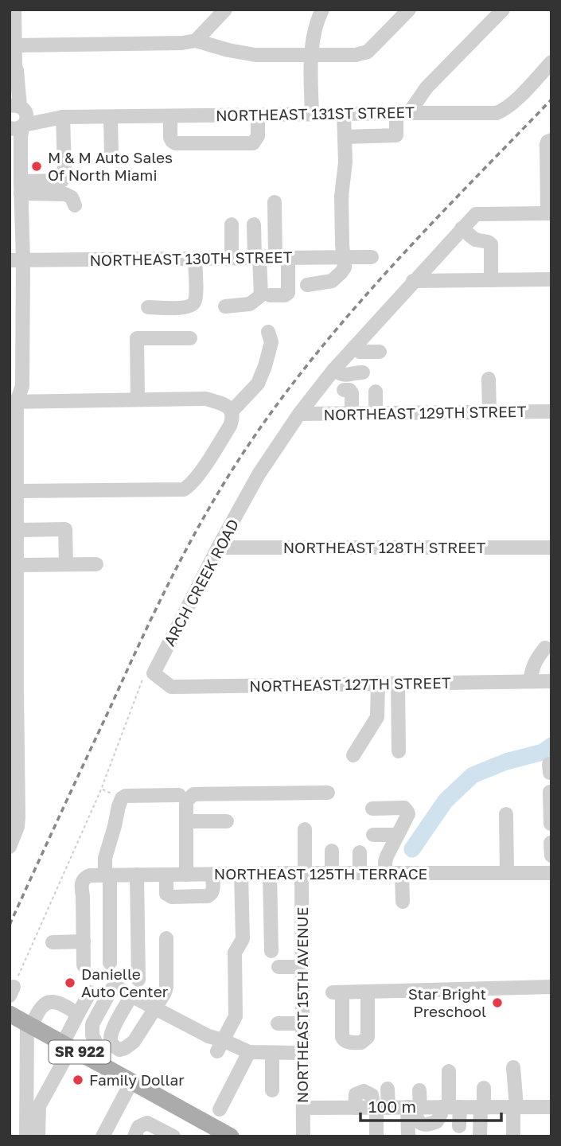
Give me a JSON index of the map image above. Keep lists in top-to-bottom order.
{
  "streets": {
    "main road": ["SR 922"],
    "street": [
      "NORTHEAST 131ST STREET",
      "NORTHEAST 130TH STREET",
      "NORTHEAST 129TH STREET",
      "NORTHEAST 128TH STREET",
      "ARCH CREEK ROAD",
      "NORTHEAST 127TH STREET",
      "NORTHEAST 125TH TERRACE",
      "NORTHEAST 15TH AVENUE"
    ]
  },
  "crossings": [
    ["NORTHEAST 129TH STREET", "ARCH CREEK ROAD"],
    ["NORTHEAST 128TH STREET", "ARCH CREEK ROAD"],
    ["ARCH CREEK ROAD", "NORTHEAST 127TH STREET"],
    ["NORTHEAST 125TH TERRACE", "NORTHEAST 15TH AVENUE"]
  ],
  "places": [
    "M & M Auto Sales Of North Miami",
    "Danielle Auto Center",
    "Star Bright Preschool",
    "Family Dollar"
  ],
  "scale_bar": "100 m"
}
